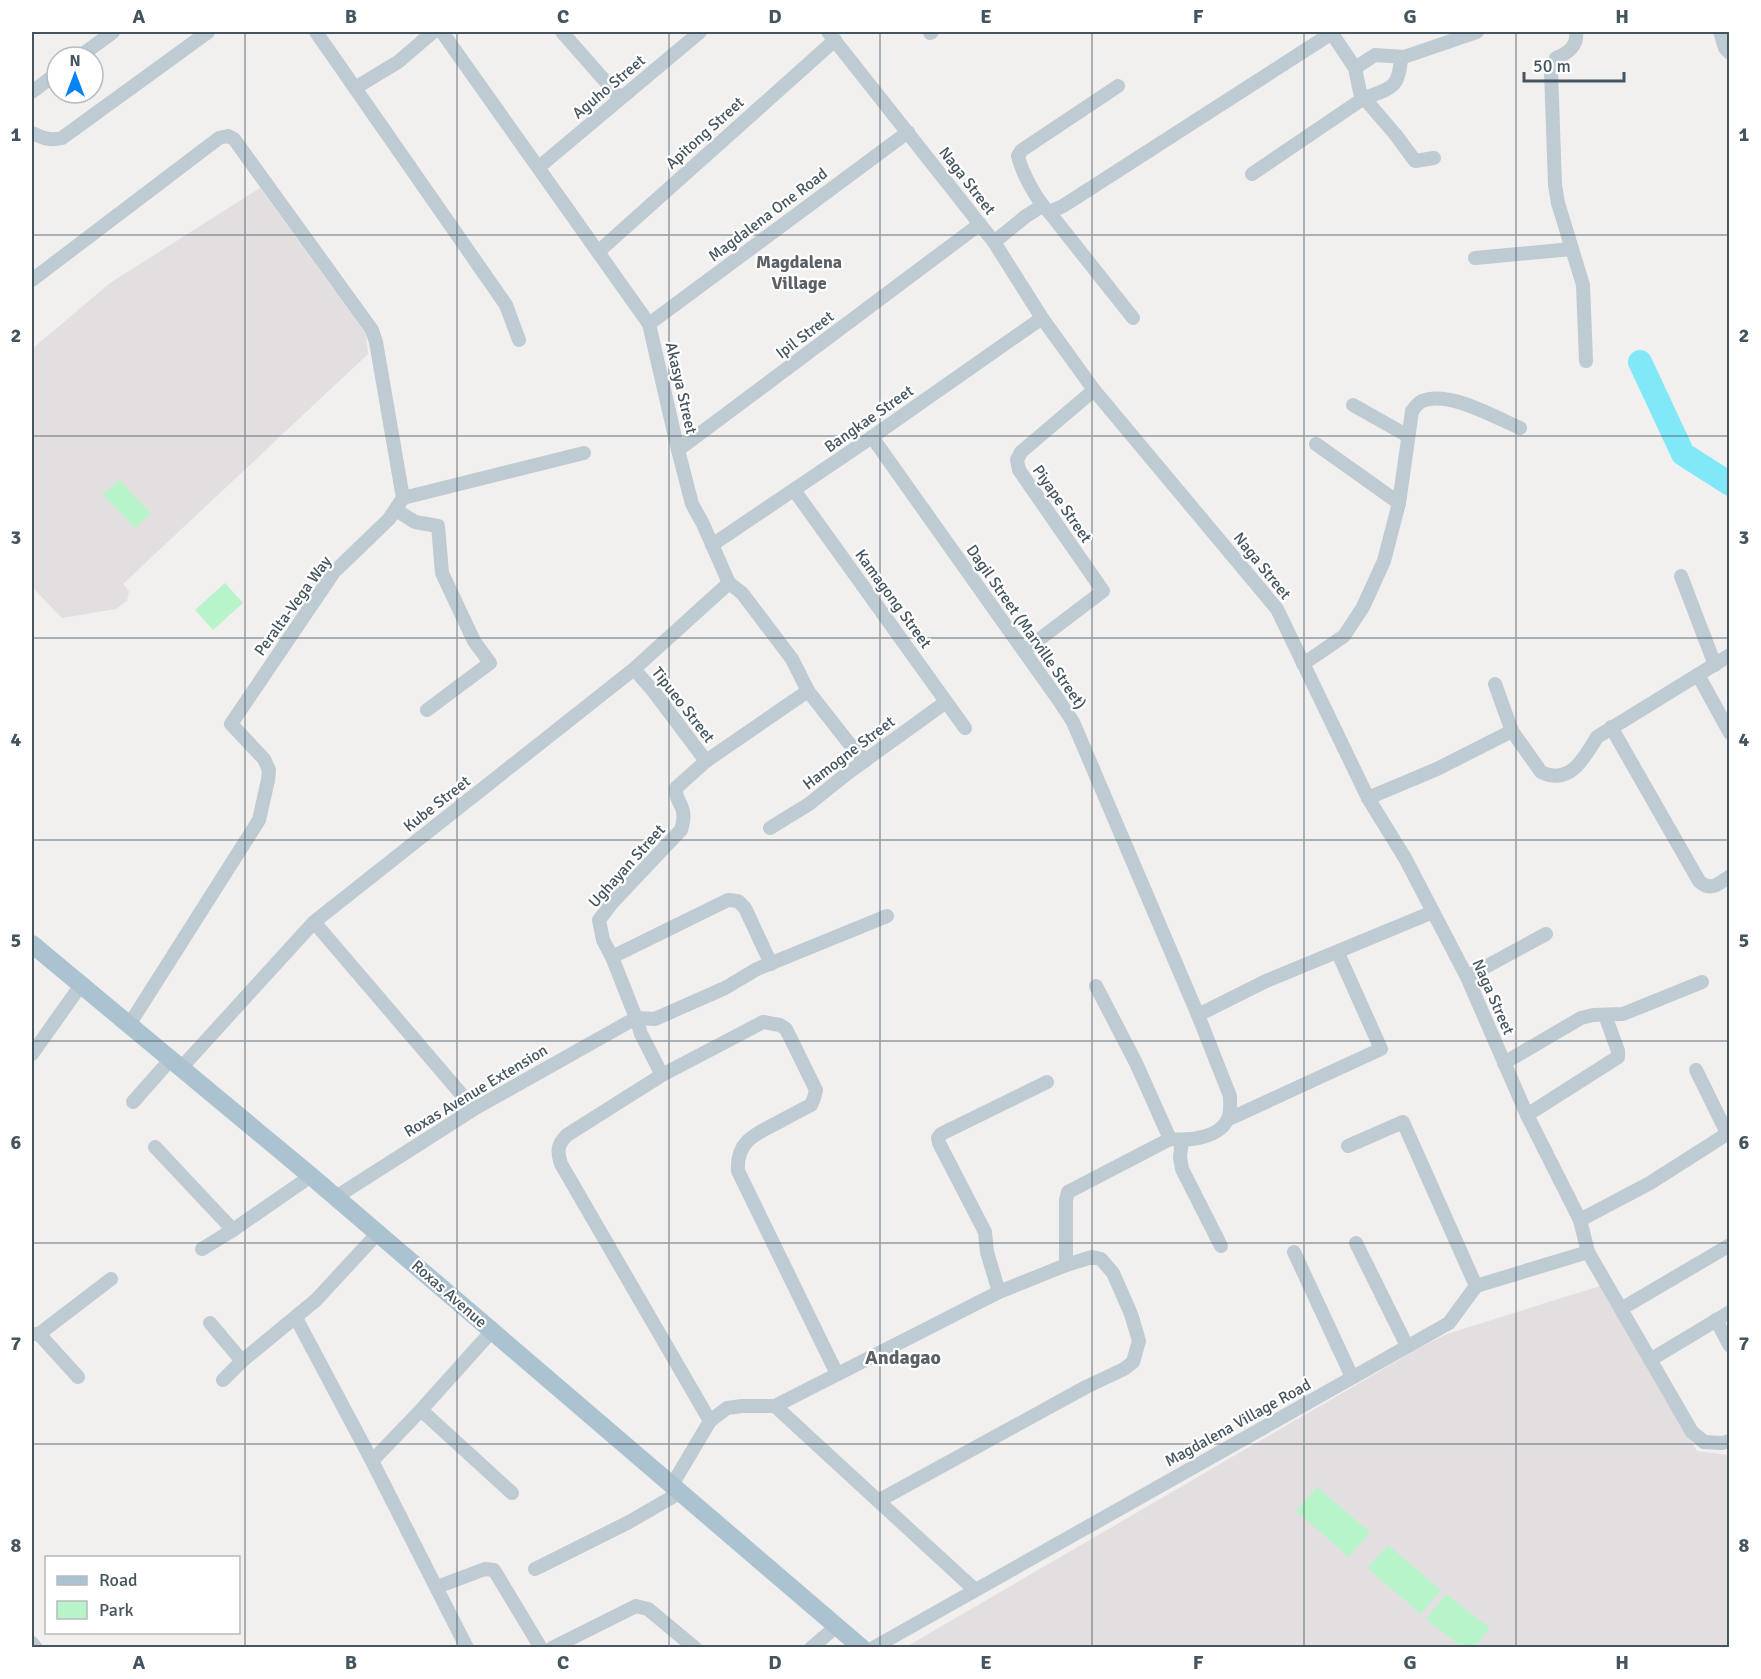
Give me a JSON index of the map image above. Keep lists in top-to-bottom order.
{
  "streets": {
    "main road": ["Roxas Avenue"],
    "street": [
      "Aguho Street",
      "Apitong Street",
      "Naga Street",
      "Magdalena One Road",
      "Ipil Street",
      "Akasya Street",
      "Bangkae Street",
      "Piyape Street",
      "Kamagong Street",
      "Peralta-Vega Way",
      "Dagil Street (Marville Street)",
      "Tipueo Street",
      "Hamogne Street",
      "Kube Street",
      "Ughayan Street",
      "Roxas Avenue Extension",
      "Magdalena Village Road"
    ]
  },
  "crossings": [
    ["Aguho Street", "Akasya Street"],
    ["Apitong Street", "Naga Street"],
    ["Apitong Street", "Akasya Street"],
    ["Naga Street", "Magdalena One Road"],
    ["Naga Street", "Ipil Street"],
    ["Naga Street", "Bangkae Street"],
    ["Naga Street", "Piyape Street"],
    ["Magdalena One Road", "Akasya Street"],
    ["Ipil Street", "Akasya Street"],
    ["Akasya Street", "Bangkae Street"],
    ["Akasya Street", "Hamogne Street"],
    ["Akasya Street", "Kube Street"],
    ["Akasya Street", "Ughayan Street"],
    ["Bangkae Street", "Kamagong Street"],
    ["Bangkae Street", "Dagil Street (Marville Street)"],
    ["Piyape Street", "Dagil Street (Marville Street)"],
    ["Kamagong Street", "Hamogne Street"],
    ["Peralta-Vega Way", "Roxas Avenue"],
    ["Tipueo Street", "Kube Street"],
    ["Tipueo Street", "Ughayan Street"],
    ["Kube Street", "Roxas Avenue"],
    ["Ughayan Street", "Roxas Avenue Extension"],
    ["Roxas Avenue Extension", "Roxas Avenue"]
  ],
  "districts": ["Magdalena Village", "Andagao"],
  "legend": ["Road", "Park"],
  "scale_bar": "50 m",
  "north": "top",
  "grid": {
    "columns": [
      "A",
      "B",
      "C",
      "D",
      "E",
      "F",
      "G",
      "H"
    ],
    "rows": [
      "1",
      "2",
      "3",
      "4",
      "5",
      "6",
      "7",
      "8"
    ]
  }
}
